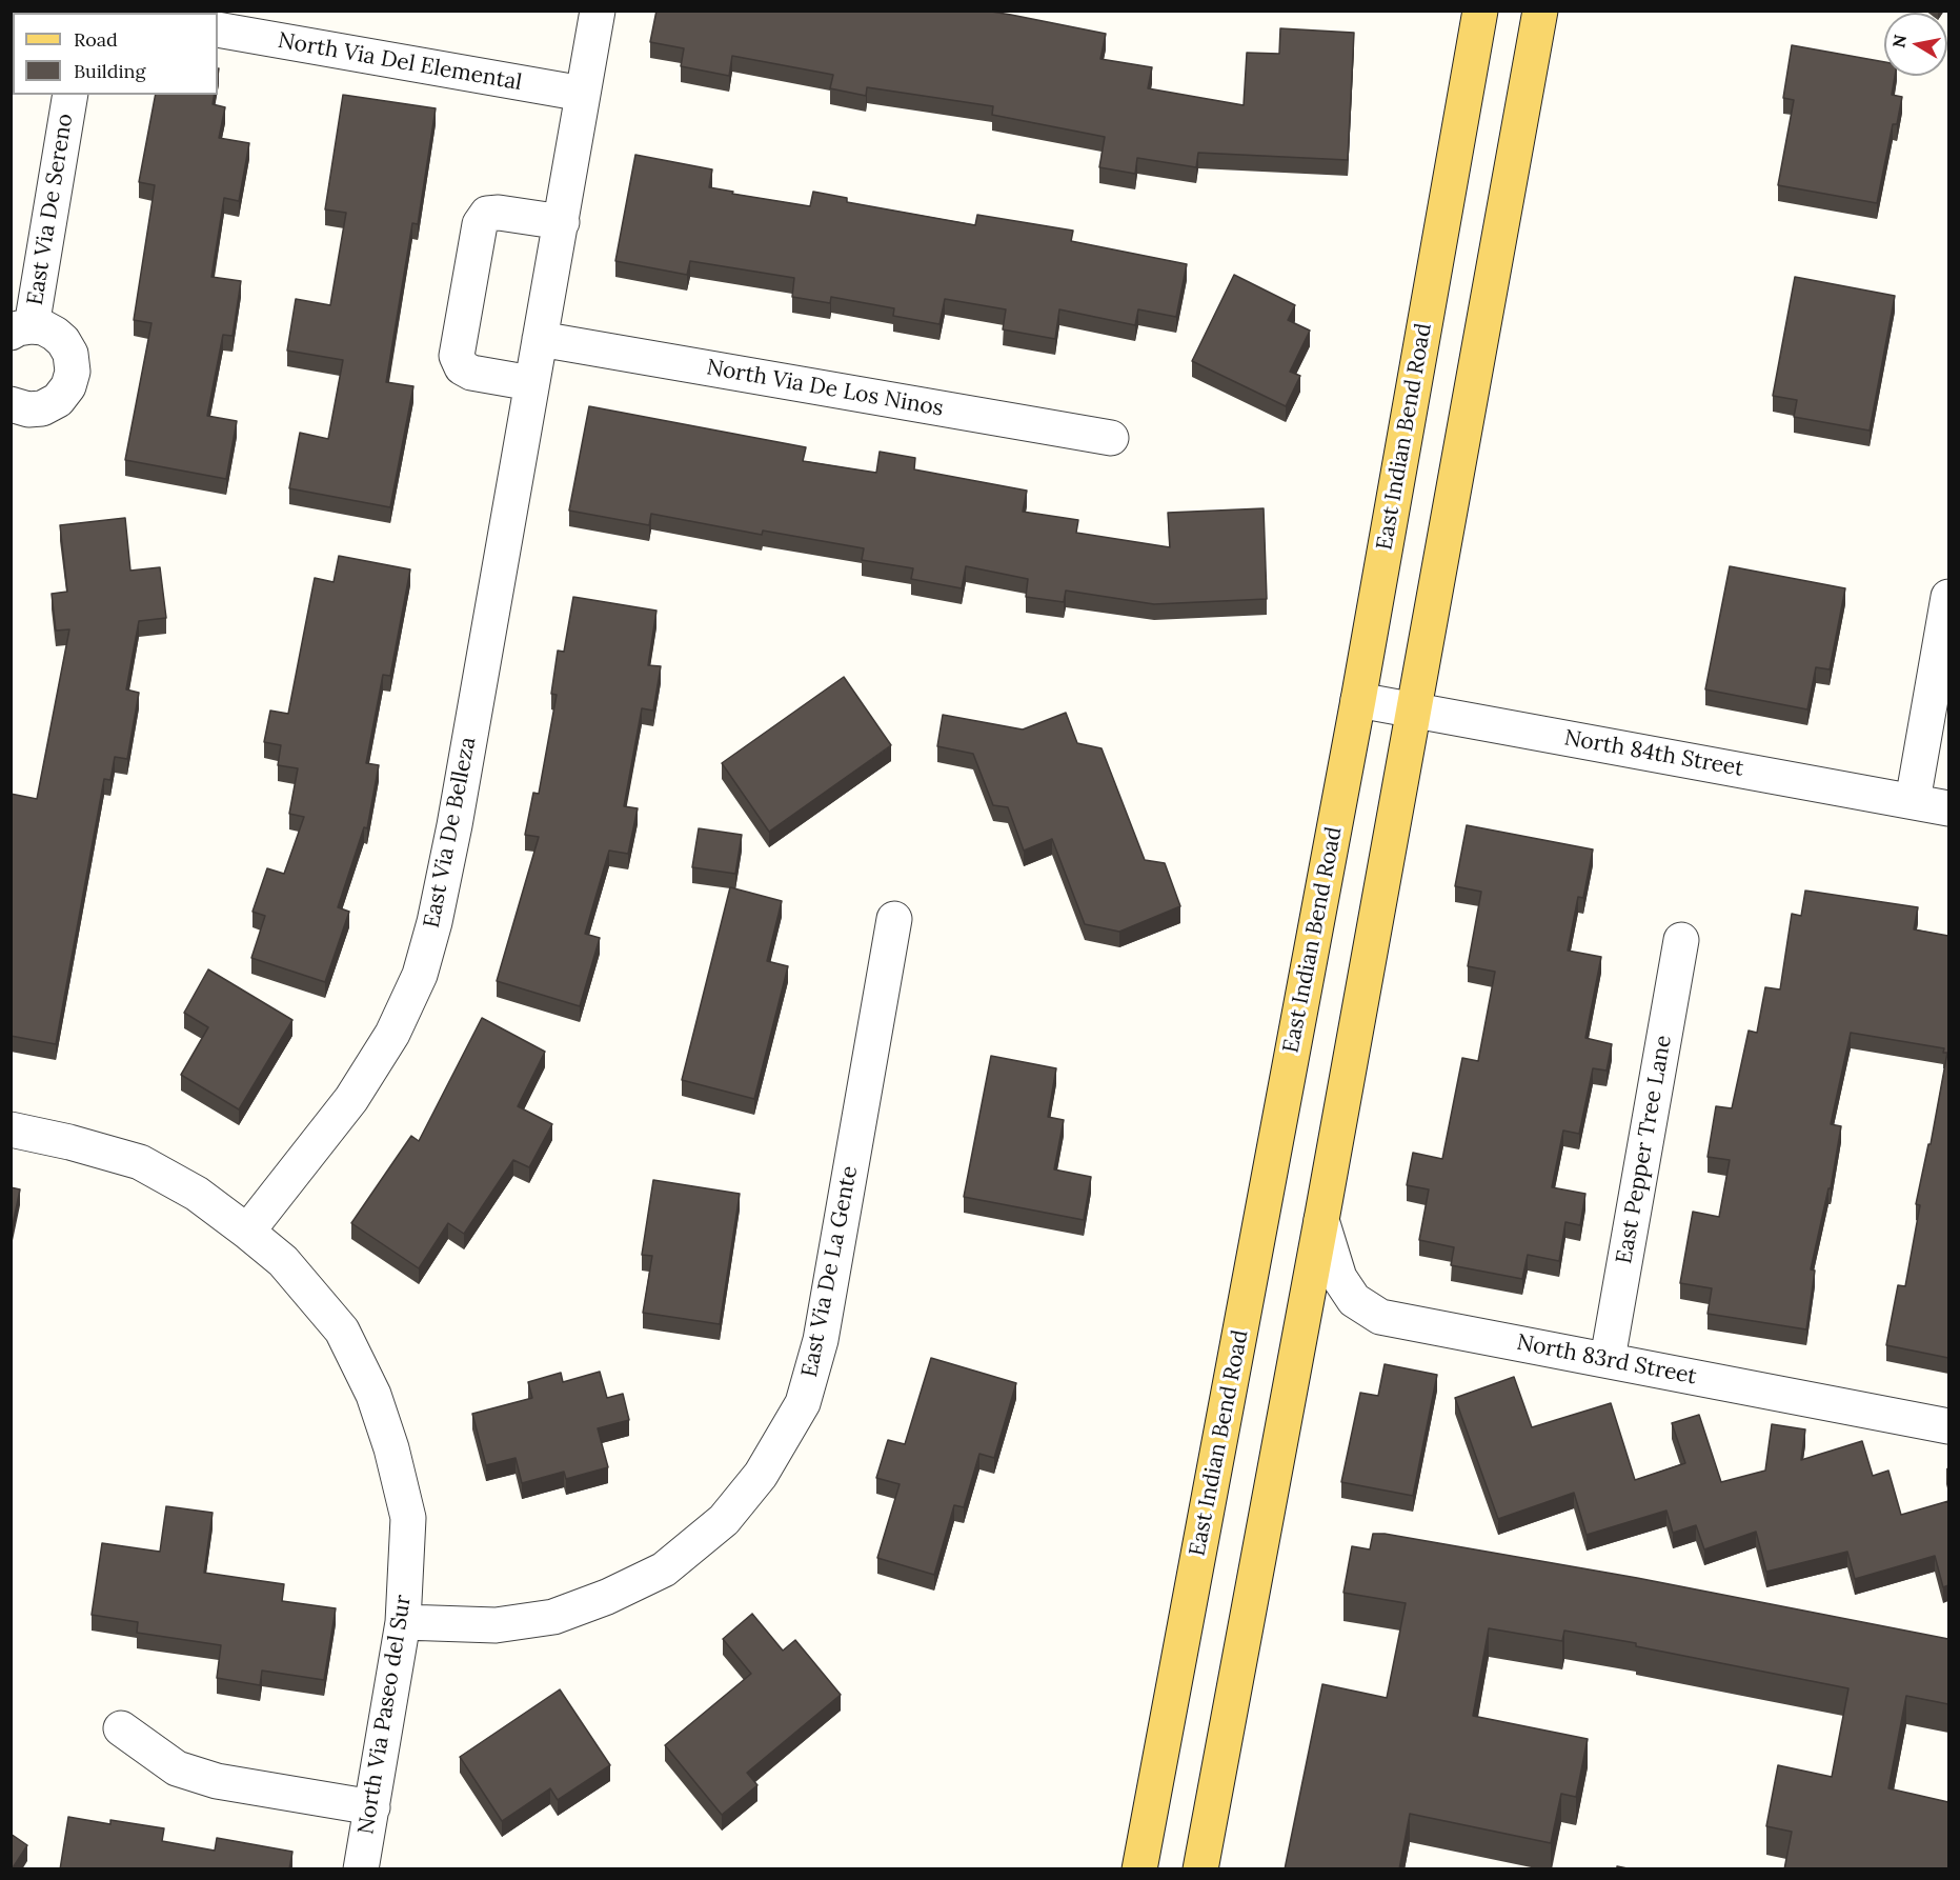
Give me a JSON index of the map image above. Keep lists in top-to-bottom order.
{
  "streets": {
    "main road": ["East Indian Bend Road"],
    "street": [
      "North Via Del Elemental",
      "East Via De Sereno",
      "North Via De Los Ninos",
      "North 84th Street",
      "East Via De Belleza",
      "East Pepper Tree Lane",
      "East Via De La Gente",
      "North 83rd Street",
      "North Via Paseo del Sur"
    ]
  },
  "crossings": [
    ["North Via Del Elemental", "East Via De Belleza"],
    ["North Via De Los Ninos", "East Via De Belleza"],
    ["East Indian Bend Road", "North 84th Street"],
    ["East Via De Belleza", "North Via Paseo del Sur"],
    ["East Pepper Tree Lane", "North 83rd Street"],
    ["East Via De La Gente", "North Via Paseo del Sur"]
  ],
  "legend": ["Road", "Building"],
  "north": "left"
}
